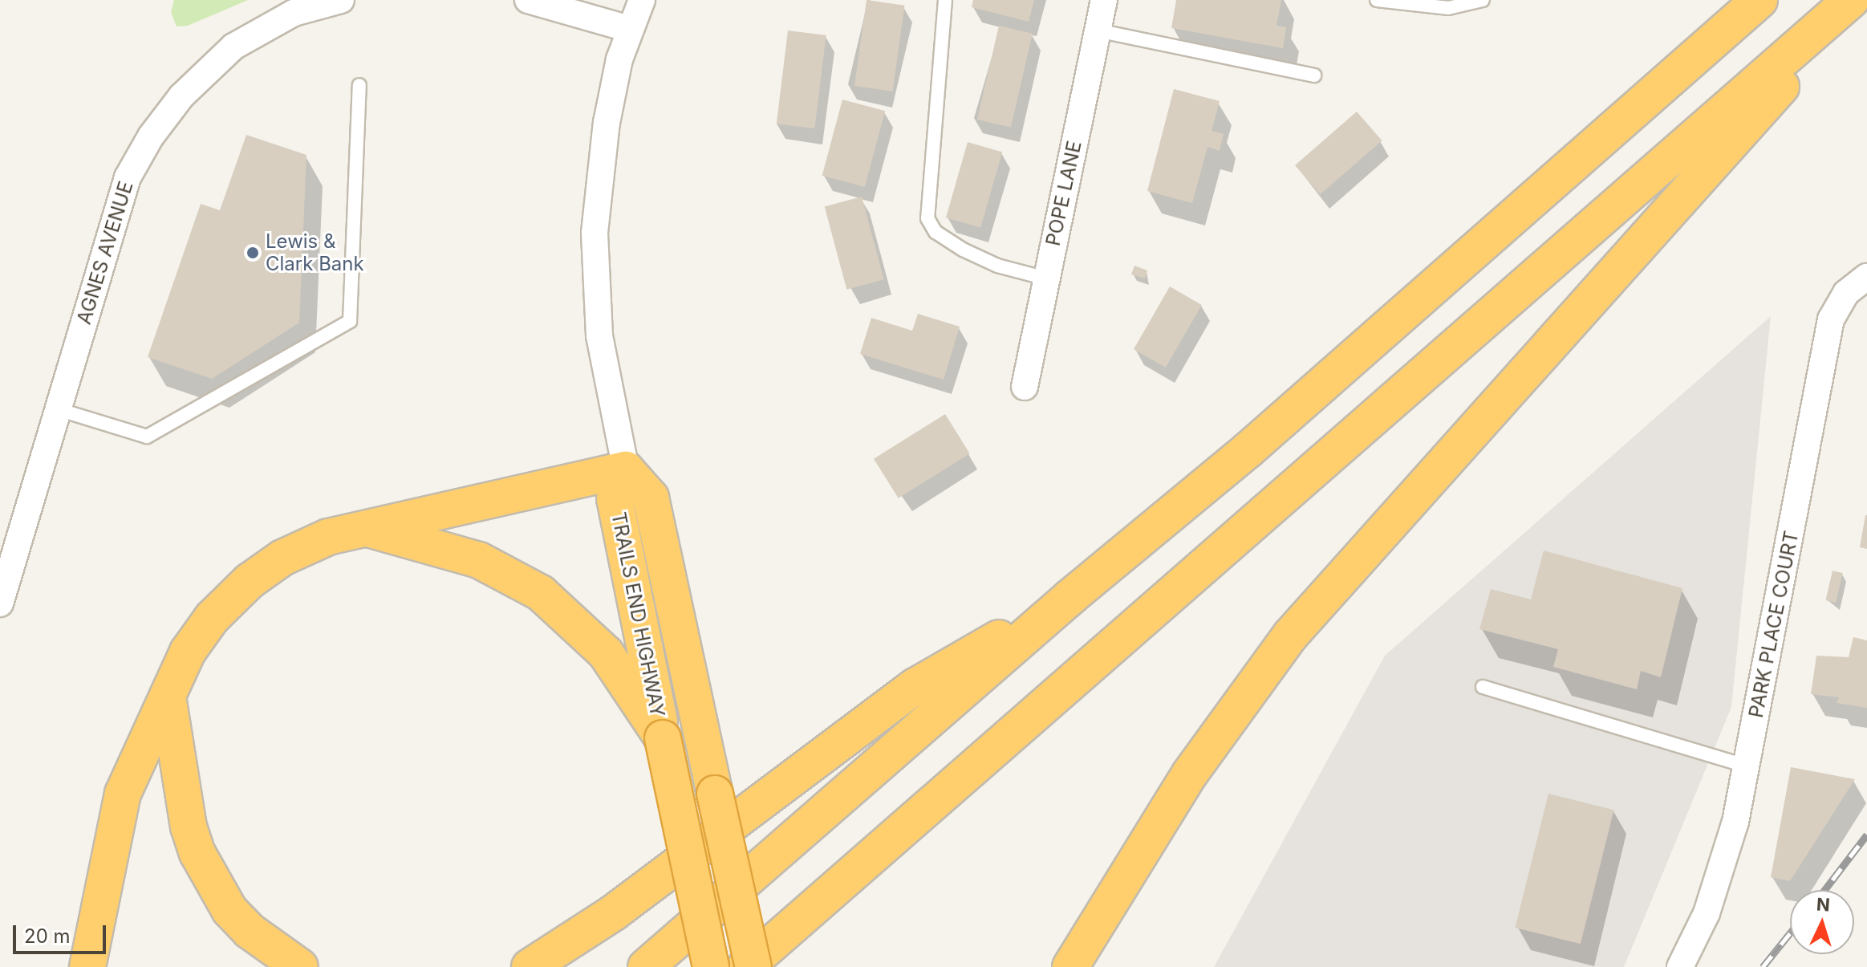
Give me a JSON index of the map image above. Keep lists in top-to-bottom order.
{
  "streets": {
    "highway": ["TRAILS END HIGHWAY"],
    "street": ["POPE LANE", "AGNES AVENUE", "PARK PLACE COURT"]
  },
  "places": ["Lewis & Clark Bank"],
  "scale_bar": "20 m",
  "north": "top"
}
